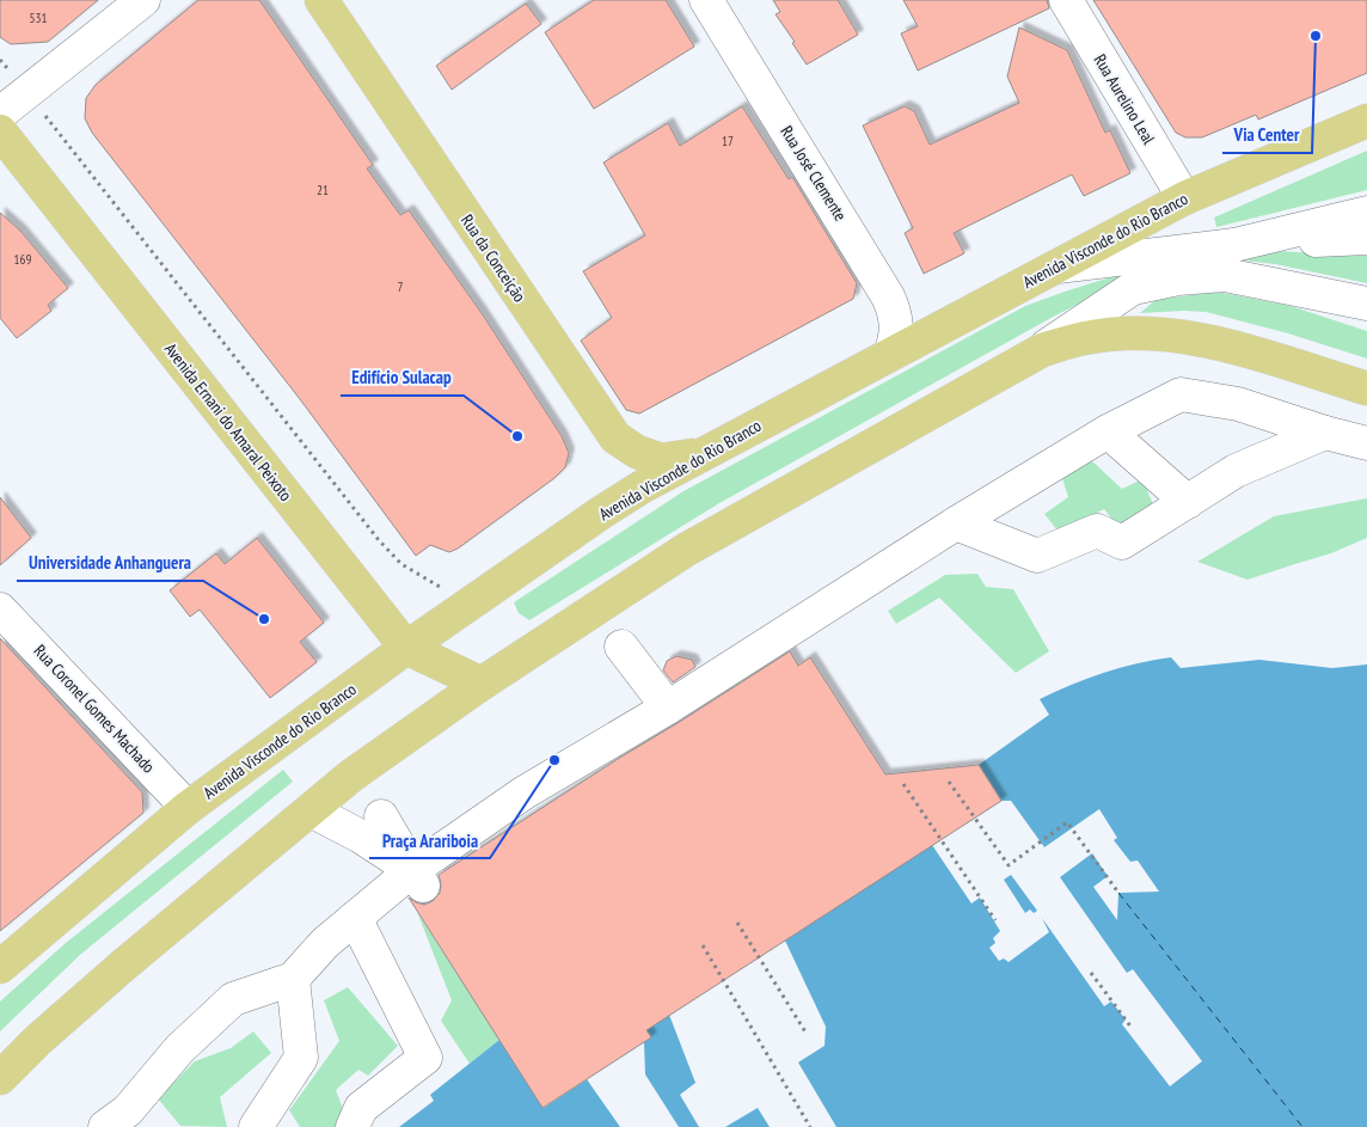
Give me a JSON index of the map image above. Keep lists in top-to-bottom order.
{
  "streets": {
    "main road": ["Avenida Visconde do Rio Branco", "Rua da Conceição", "Avenida Ernani do Amaral Peixoto"],
    "street": ["Rua Aurelino Leal", "Rua José Clemente", "Rua Coronel Gomes Machado"]
  },
  "crossings": [
    ["Rua Aurelino Leal", "Avenida Visconde do Rio Branco"],
    ["Rua José Clemente", "Avenida Visconde do Rio Branco"],
    ["Avenida Visconde do Rio Branco", "Rua da Conceição"],
    ["Avenida Visconde do Rio Branco", "Avenida Ernani do Amaral Peixoto"],
    ["Avenida Visconde do Rio Branco", "Rua Coronel Gomes Machado"]
  ],
  "places": [
    "Via Center",
    "Edifício Sulacap",
    "Universidade Anhanguera",
    "Praça Arariboia"
  ],
  "house_numbers": [
    "531",
    "17",
    "21",
    "169",
    "7"
  ]
}
